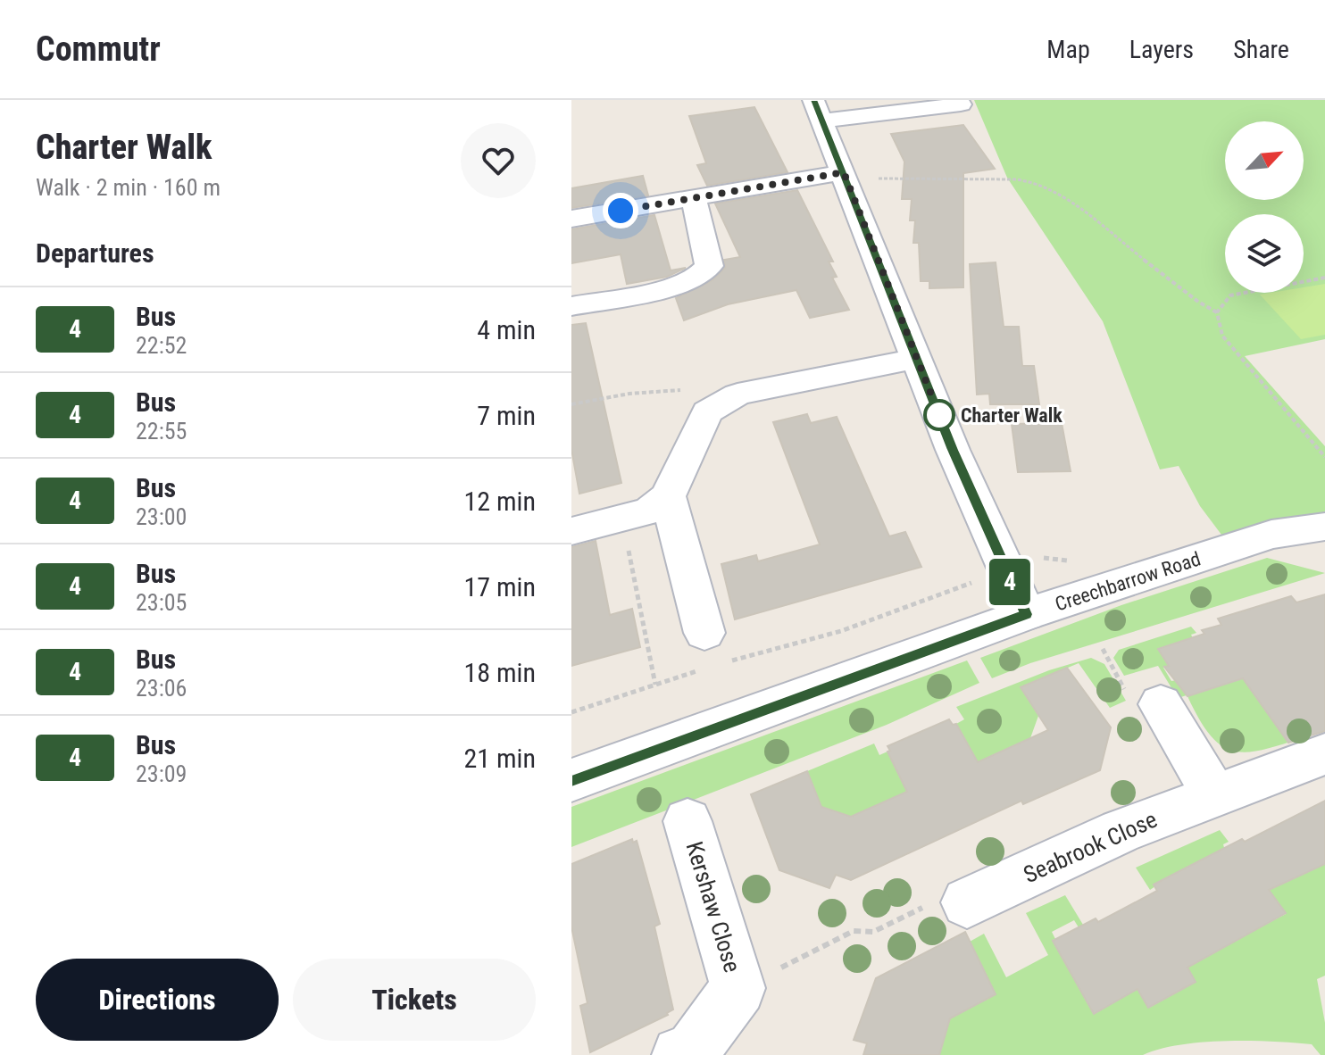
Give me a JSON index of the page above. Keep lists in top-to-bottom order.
{
  "streets": {
    "street": ["Creechbarrow Road", "Seabrook Close", "Kershaw Close"]
  },
  "places": ["Charter Walk"],
  "lines": ["bus line 4"],
  "north": "top right",
  "page": {
    "header": "Commutr",
    "nav": ["Map", "Layers", "Share"],
    "heading": [
      ["Charter Walk", "Walk · 2 min · 160 m"],
      "Departures"
    ],
    "on_map": "4",
    "list": [
      {
        "mark": "4",
        "name": "Bus",
        "note": "22:52",
        "value": "4 min"
      },
      {
        "mark": "4",
        "name": "Bus",
        "note": "22:55",
        "value": "7 min"
      },
      {
        "mark": "4",
        "name": "Bus",
        "note": "23:00",
        "value": "12 min"
      },
      {
        "mark": "4",
        "name": "Bus",
        "note": "23:05",
        "value": "17 min"
      },
      {
        "mark": "4",
        "name": "Bus",
        "note": "23:06",
        "value": "18 min"
      },
      {
        "mark": "4",
        "name": "Bus",
        "note": "23:09",
        "value": "21 min"
      }
    ],
    "buttons": ["Directions", "Tickets"]
  }
}
